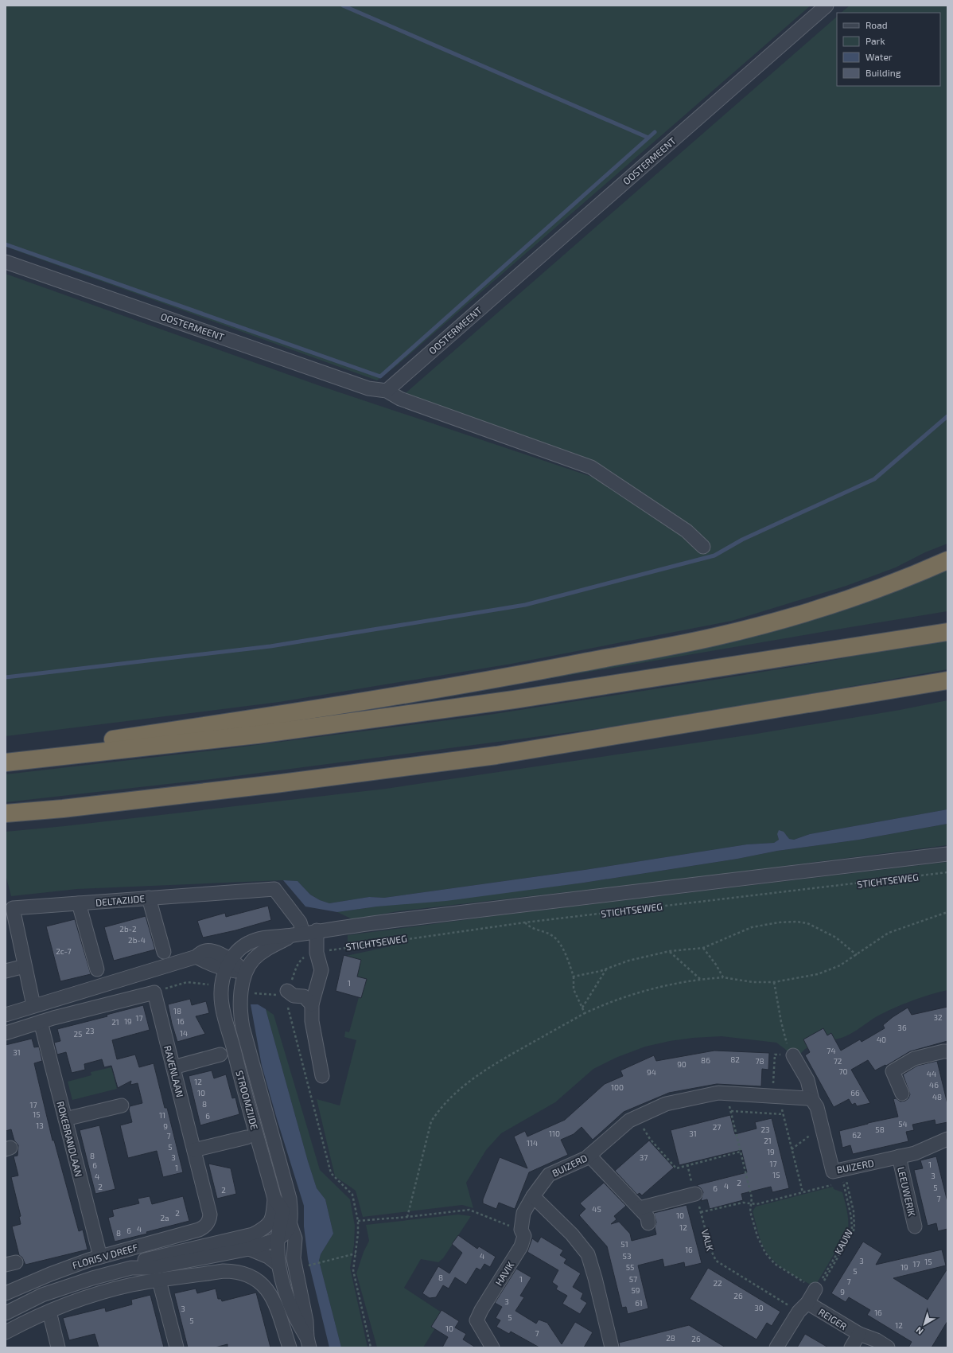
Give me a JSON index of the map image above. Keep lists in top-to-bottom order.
{
  "streets": {
    "street": [
      "OOSTERMEENT",
      "STICHTSEWEG",
      "DELTAZIJDE",
      "RAVENLAAN",
      "STROOMZIJDE",
      "ROKEBRANDLAAN",
      "BUIZERD",
      "LEEUWERIK",
      "FLORIS V DREEF",
      "HAVIK",
      "REIGER"
    ],
    "path": ["VALK", "KAUW"]
  },
  "crossings": [
    ["STICHTSEWEG", "DELTAZIJDE"],
    ["STICHTSEWEG", "STROOMZIJDE"],
    ["RAVENLAAN", "FLORIS V DREEF"],
    ["STROOMZIJDE", "FLORIS V DREEF"],
    ["ROKEBRANDLAAN", "FLORIS V DREEF"],
    ["BUIZERD", "LEEUWERIK"],
    ["BUIZERD", "KAUW"],
    ["BUIZERD", "HAVIK"]
  ],
  "house_numbers": [
    "2b-2",
    "2b-4",
    "2c-7",
    "1",
    "18",
    "32",
    "17",
    "19",
    "16",
    "21",
    "36",
    "23",
    "14",
    "25",
    "40",
    "74",
    "31",
    "82",
    "86",
    "78",
    "72",
    "90",
    "70",
    "94",
    "44",
    "12",
    "46",
    "100",
    "10",
    "66",
    "48",
    "8",
    "17",
    "15",
    "11",
    "6",
    "54",
    "13",
    "9",
    "27",
    "23",
    "58",
    "110",
    "31",
    "62",
    "7",
    "21",
    "114",
    "5",
    "19",
    "8",
    "3",
    "37",
    "17",
    "1",
    "6",
    "1",
    "15",
    "3",
    "4",
    "2",
    "4",
    "2",
    "5",
    "6",
    "2",
    "7",
    "45",
    "2",
    "10",
    "2a",
    "12",
    "4",
    "6",
    "8",
    "51",
    "16",
    "4",
    "53",
    "3",
    "15",
    "17",
    "55",
    "19",
    "5",
    "8",
    "1",
    "57",
    "7",
    "22",
    "59",
    "9",
    "26",
    "3",
    "61",
    "30",
    "3",
    "16",
    "5",
    "5",
    "12",
    "10",
    "7",
    "28",
    "26"
  ],
  "legend": [
    "Road",
    "Park",
    "Water",
    "Building"
  ],
  "north": "bottom left"
}
